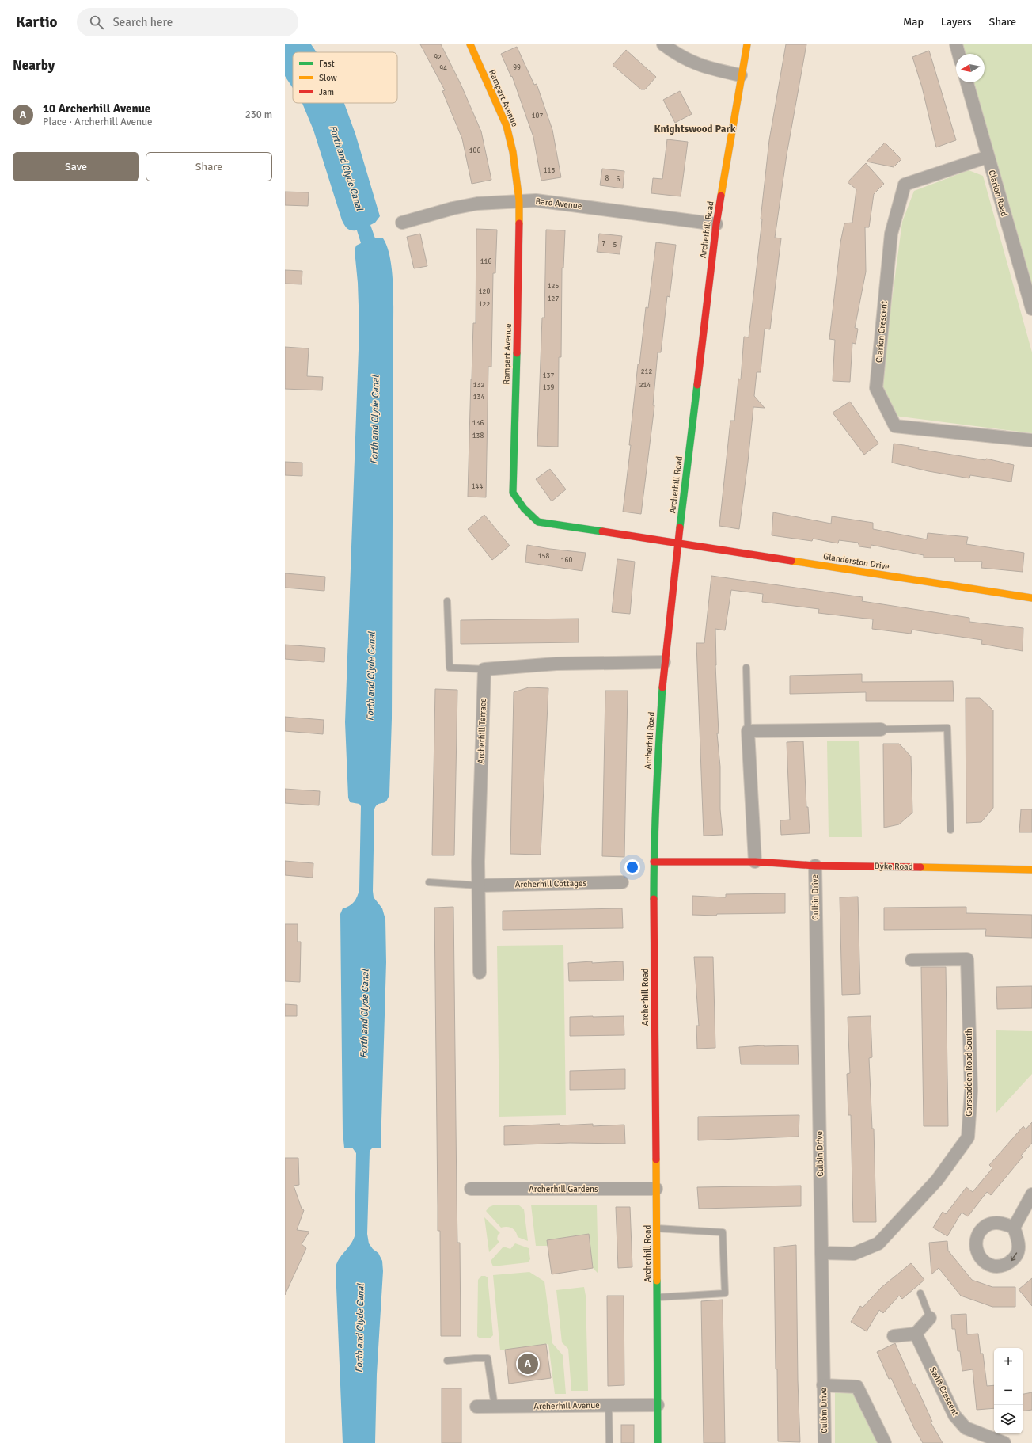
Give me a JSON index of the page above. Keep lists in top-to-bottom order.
{
  "streets": {
    "street": [
      "Rampart Avenue",
      "Clarion Road",
      "Bard Avenue",
      "Archerhill Road",
      "Clarion Crescent",
      "Glanderston Drive",
      "Archerhill Terrace",
      "Dyke Road",
      "Archerhill Cottages",
      "Culbin Drive",
      "Garscadden Road South",
      "Archerhill Gardens",
      "Swift Crescent",
      "Archerhill Avenue"
    ]
  },
  "crossings": [
    ["Rampart Avenue", "Bard Avenue"],
    ["Rampart Avenue", "Archerhill Road"],
    ["Rampart Avenue", "Glanderston Drive"],
    ["Clarion Road", "Clarion Crescent"],
    ["Bard Avenue", "Archerhill Road"],
    ["Archerhill Road", "Glanderston Drive"],
    ["Archerhill Road", "Dyke Road"],
    ["Archerhill Road", "Archerhill Gardens"],
    ["Archerhill Road", "Archerhill Avenue"],
    ["Archerhill Terrace", "Archerhill Cottages"],
    ["Dyke Road", "Culbin Drive"],
    ["Culbin Drive", "Garscadden Road South"]
  ],
  "districts": ["Knightswood Park"],
  "water": ["Forth and Clyde Canal"],
  "house_numbers": [
    "92",
    "99",
    "94",
    "107",
    "106",
    "115",
    "8",
    "6",
    "7",
    "5",
    "116",
    "125",
    "120",
    "127",
    "122",
    "212",
    "137",
    "132",
    "214",
    "139",
    "134",
    "136",
    "138",
    "144",
    "158",
    "160"
  ],
  "legend": ["Fast", "Slow", "Jam"],
  "north": "left",
  "page": {
    "header": "Kartio",
    "search": "Search here",
    "nav": ["Map", "Layers", "Share"],
    "heading": "Nearby",
    "list": [
      {
        "mark": "A",
        "name": "10 Archerhill Avenue",
        "note": "Place · Archerhill Avenue",
        "value": "230 m"
      }
    ],
    "buttons": ["Save", "Share"],
    "map_buttons": ["+", "−"],
    "pins": "A"
  }
}
